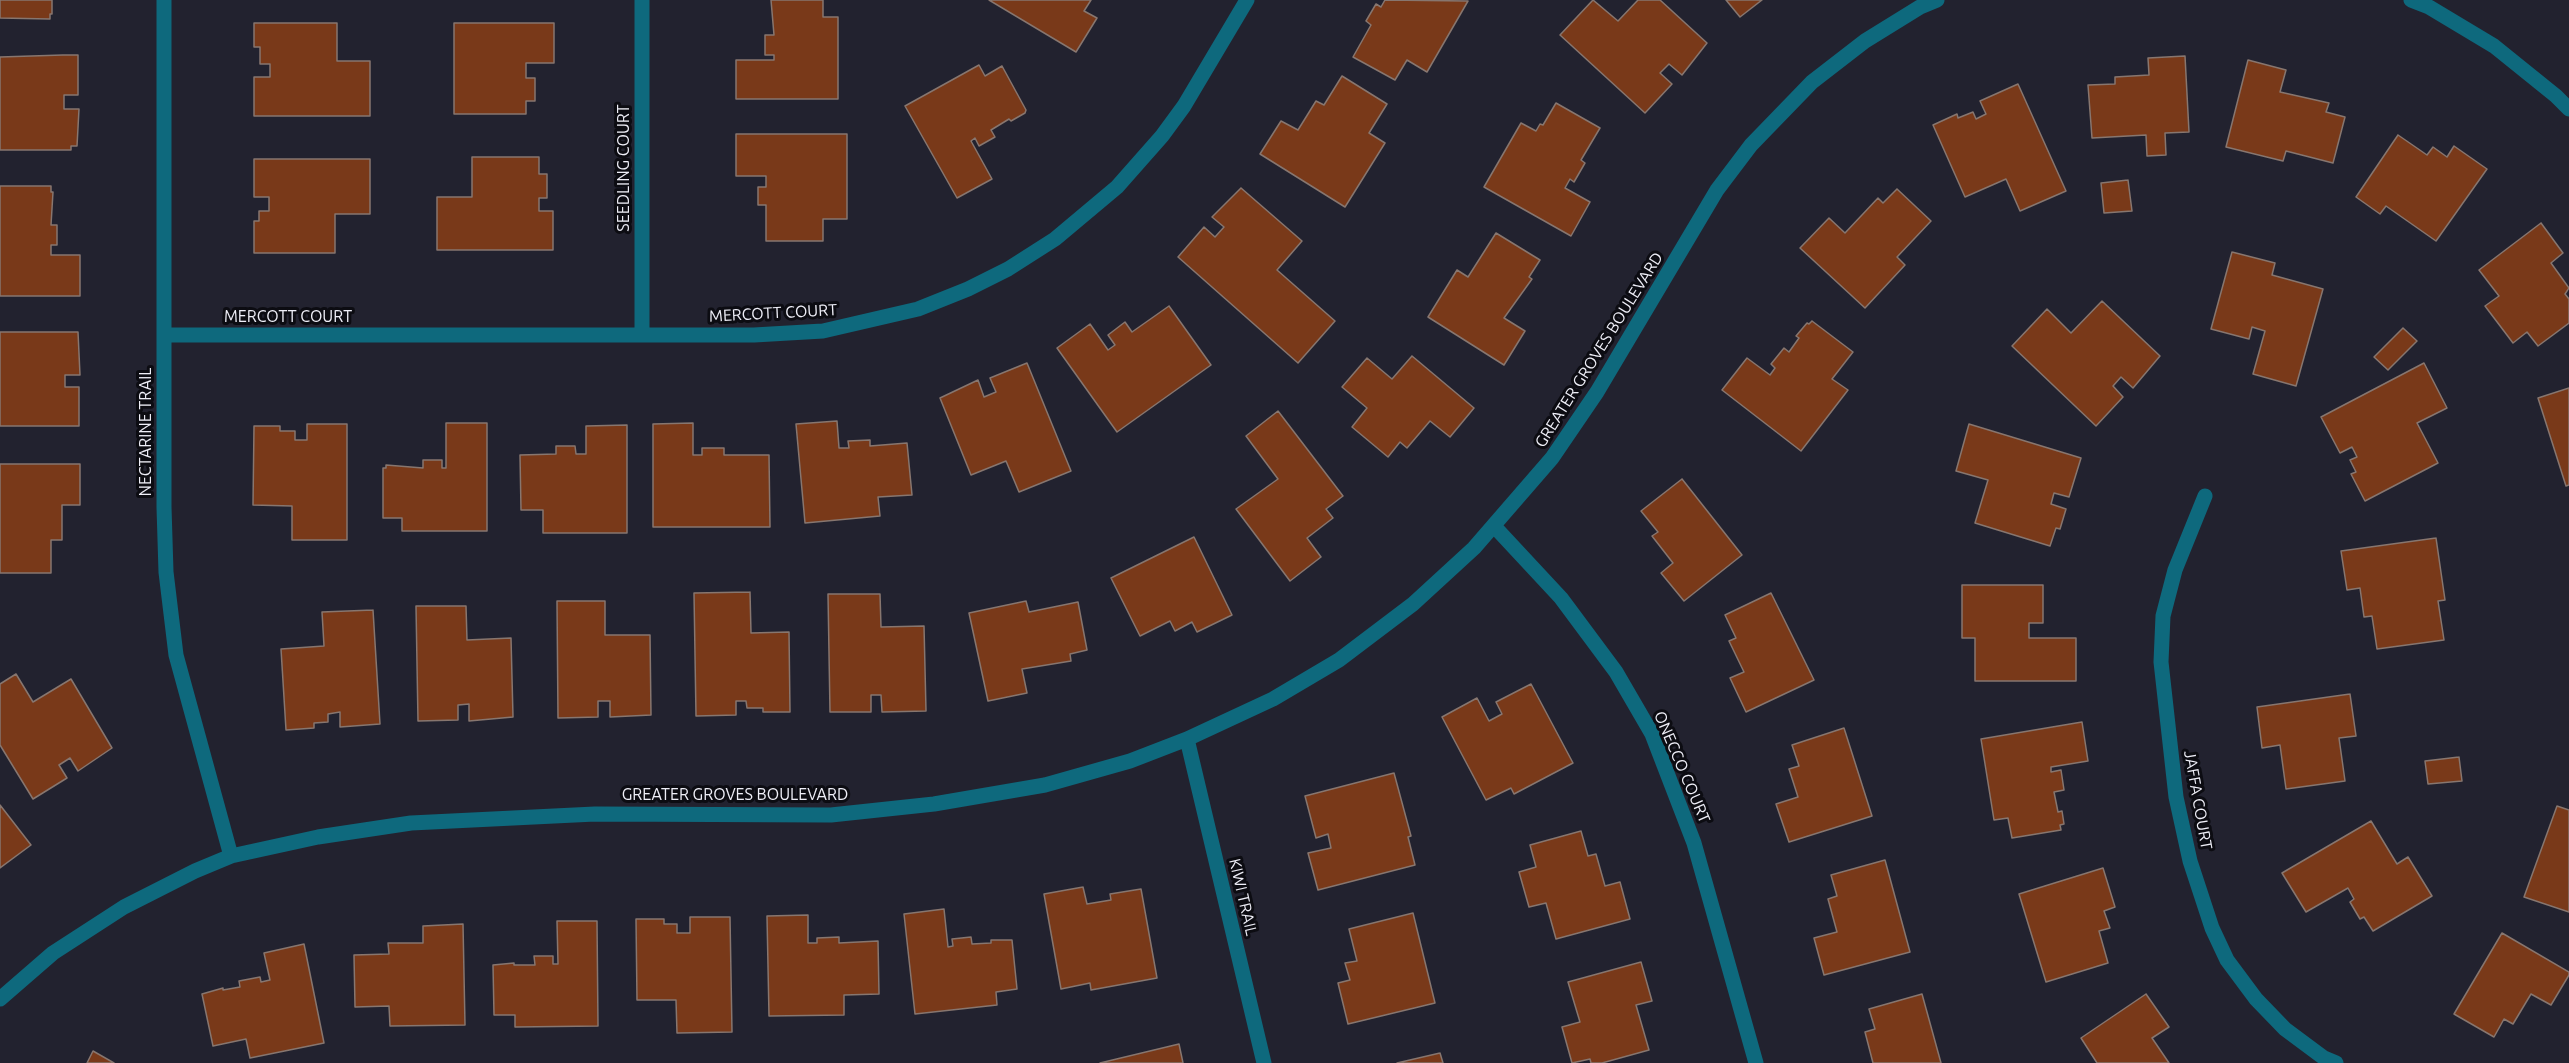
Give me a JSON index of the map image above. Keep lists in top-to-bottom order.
{
  "streets": {
    "street": [
      "SEEDLING COURT",
      "MERCOTT COURT",
      "GREATER GROVES BOULEVARD",
      "NECTARINE TRAIL",
      "ONECCO COURT",
      "JAFFA COURT",
      "KIWI TRAIL"
    ]
  },
  "crossings": [
    ["SEEDLING COURT", "MERCOTT COURT"],
    ["MERCOTT COURT", "NECTARINE TRAIL"],
    ["GREATER GROVES BOULEVARD", "NECTARINE TRAIL"],
    ["GREATER GROVES BOULEVARD", "ONECCO COURT"],
    ["GREATER GROVES BOULEVARD", "KIWI TRAIL"]
  ]
}
